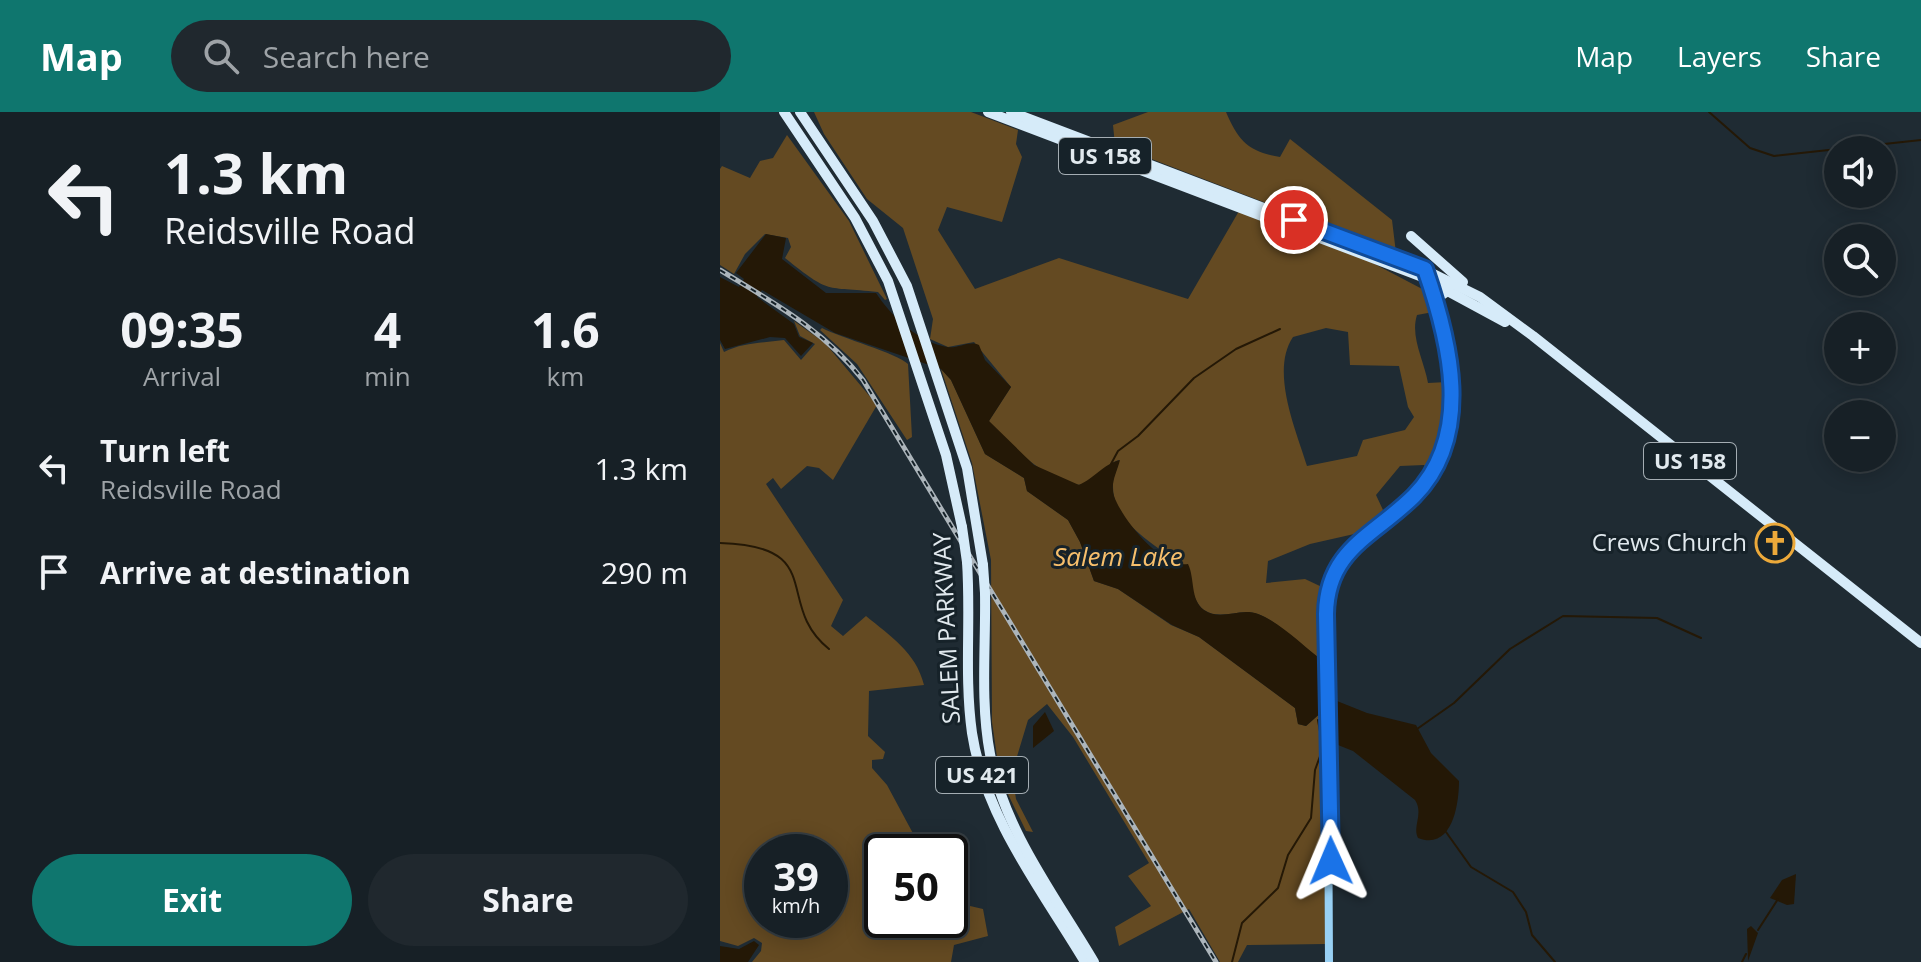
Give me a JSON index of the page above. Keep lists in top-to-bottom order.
{
  "streets": {
    "highway": ["US 158", "SALEM PARKWAY", "US 421"]
  },
  "water": ["Salem Lake"],
  "places": {
    "church": ["Crews Church"]
  },
  "page": {
    "header": "Map",
    "search": "Search here",
    "nav": ["Map", "Layers", "Share"],
    "turn": ["1.3 km", "Reidsville Road"],
    "map_buttons": ["+", "−"],
    "eta": [
      "09:35",
      "Arrival",
      "4",
      "min",
      "1.6",
      "km"
    ],
    "list": [
      {
        "name": "Turn left",
        "note": "Reidsville Road",
        "value": "1.3 km"
      },
      {
        "name": "Arrive at destination",
        "value": "290 m"
      }
    ],
    "speed": "39 km/h",
    "limit": "50",
    "buttons": ["Exit", "Share"]
  }
}
